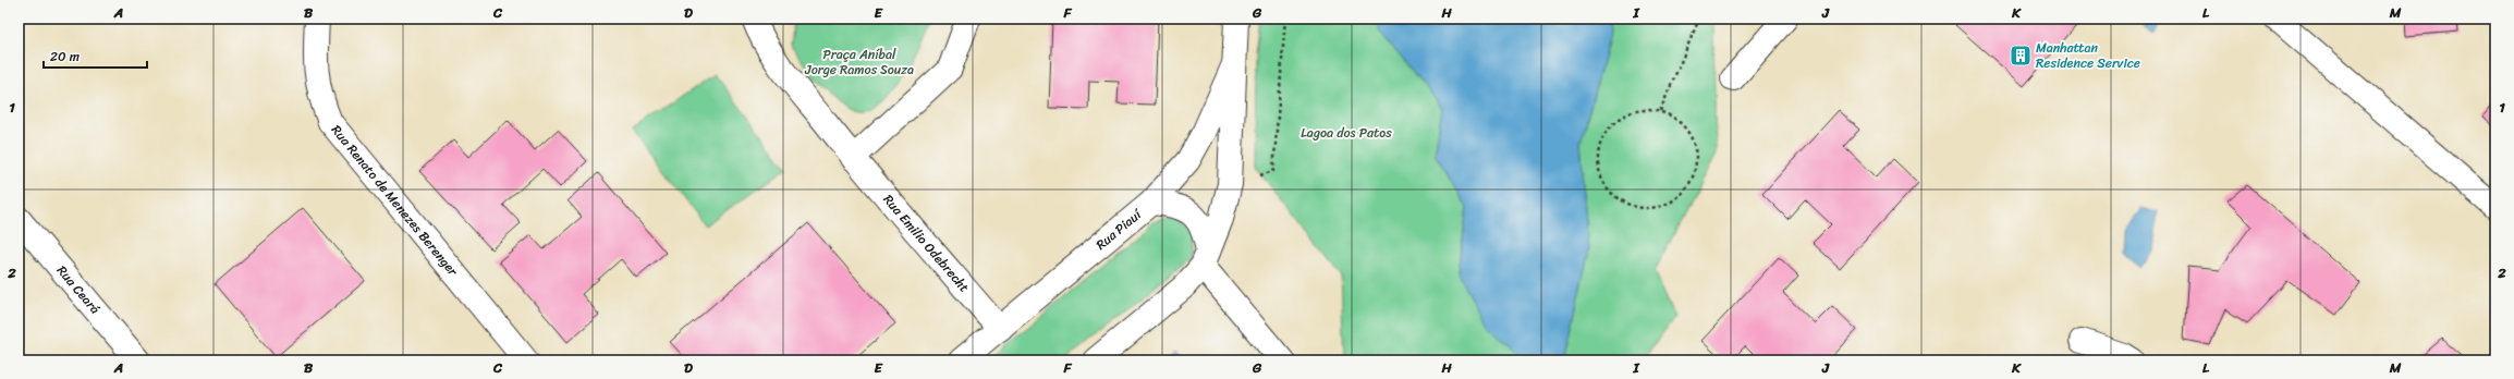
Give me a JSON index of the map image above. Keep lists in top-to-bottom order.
{
  "streets": {
    "street": [
      "Rua Renato de Menezes Berenger",
      "Rua Piauí",
      "Rua Emilio Odebrecht",
      "Rua Ceará"
    ]
  },
  "crossings": [
    ["Rua Piauí", "Rua Emilio Odebrecht"]
  ],
  "parks": ["Praça Aníbal Jorge Ramos Souza", "Lagoa dos Patos"],
  "places": {
    "building": ["Manhattan Residence Service"]
  },
  "scale_bar": "20 m",
  "grid": {
    "columns": [
      "A",
      "B",
      "C",
      "D",
      "E",
      "F",
      "G",
      "H",
      "I",
      "J",
      "K",
      "L",
      "M"
    ],
    "rows": ["1", "2"]
  }
}
